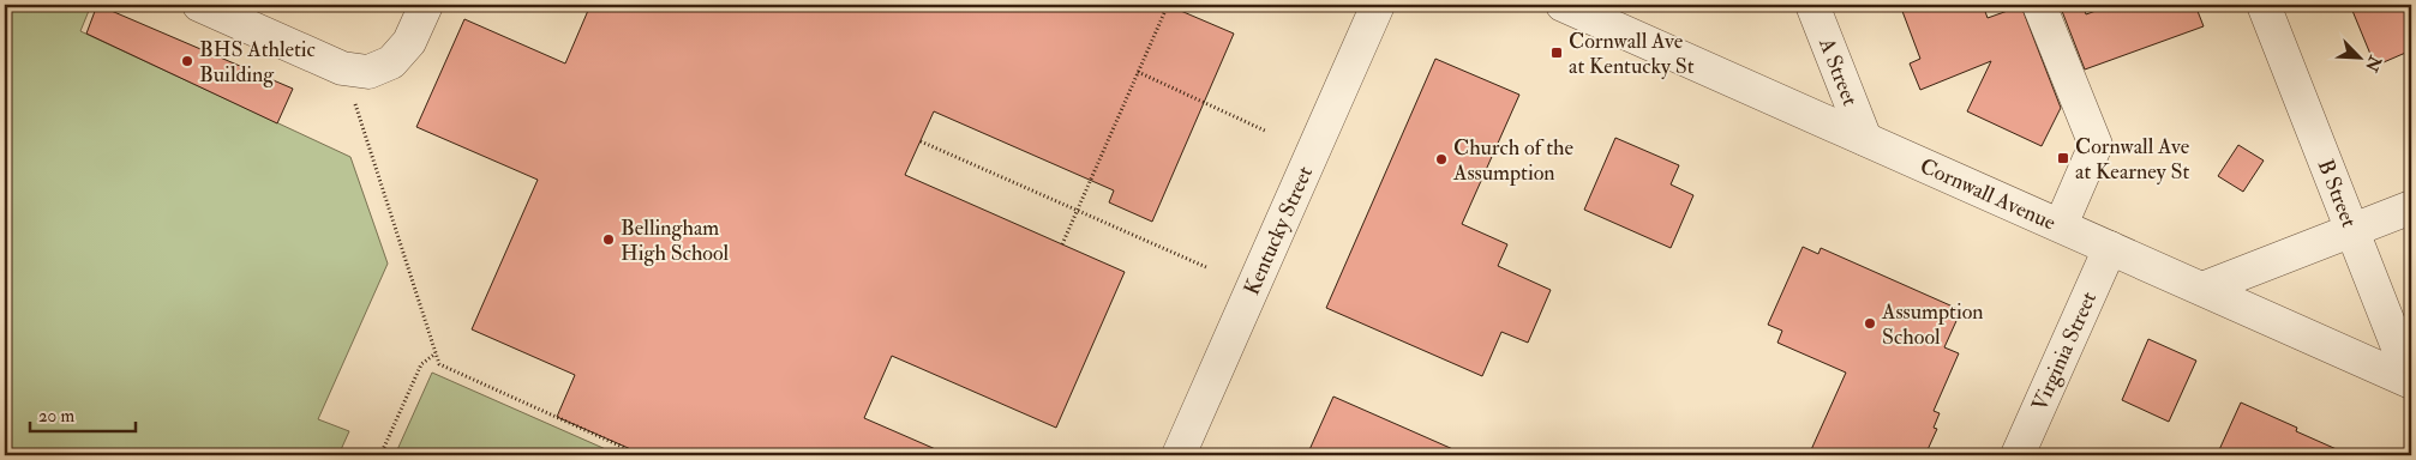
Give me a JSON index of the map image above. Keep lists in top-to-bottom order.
{
  "streets": {
    "street": [
      "A Street",
      "Cornwall Avenue",
      "B Street",
      "Kentucky Street",
      "Virginia Street"
    ]
  },
  "crossings": [
    ["A Street", "Cornwall Avenue"],
    ["Cornwall Avenue", "B Street"],
    ["Cornwall Avenue", "Virginia Street"]
  ],
  "places": {
    "transit": ["Cornwall Ave at Kentucky St", "Cornwall Ave at Kearney St"],
    "other": [
      "BHS Athletic Building",
      "Church of the Assumption",
      "Bellingham High School",
      "Assumption School"
    ]
  },
  "scale_bar": "20 m",
  "north": "bottom right"
}
